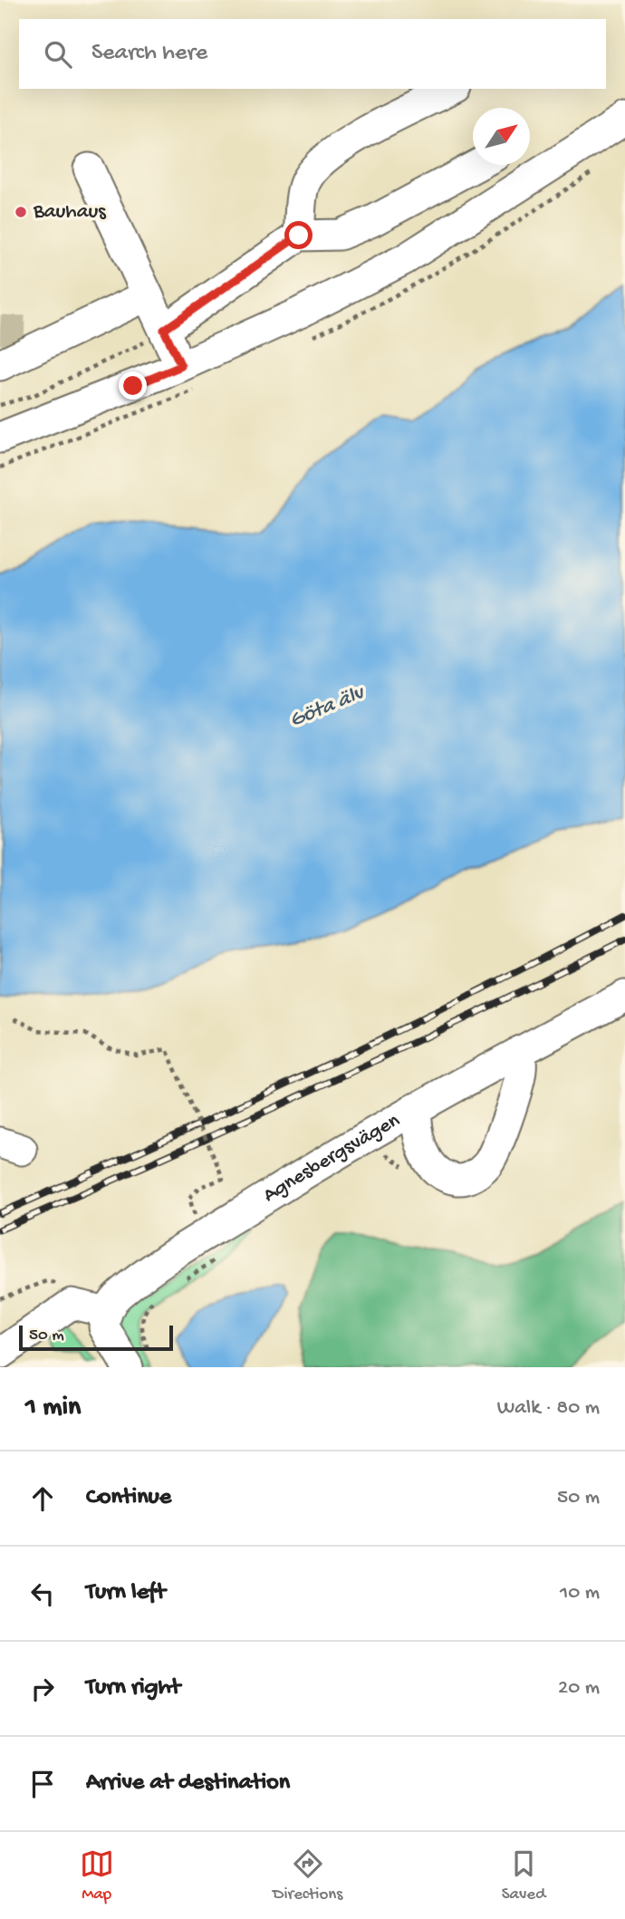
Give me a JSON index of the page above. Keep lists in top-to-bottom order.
{
  "streets": {
    "street": ["Agnesbergsvägen"]
  },
  "water": ["Göta älv"],
  "places": ["Bauhaus"],
  "scale_bar": "50 m",
  "north": "top right",
  "page": {
    "search": "Search here",
    "scale": "50 m",
    "heading": ["1 min", "Walk · 80 m"],
    "list": [
      ["Continue", "50 m"],
      ["Turn left", "10 m"],
      ["Turn right", "20 m"],
      "Arrive at destination"
    ],
    "nav": ["Map", "Directions", "Saved"]
  }
}
